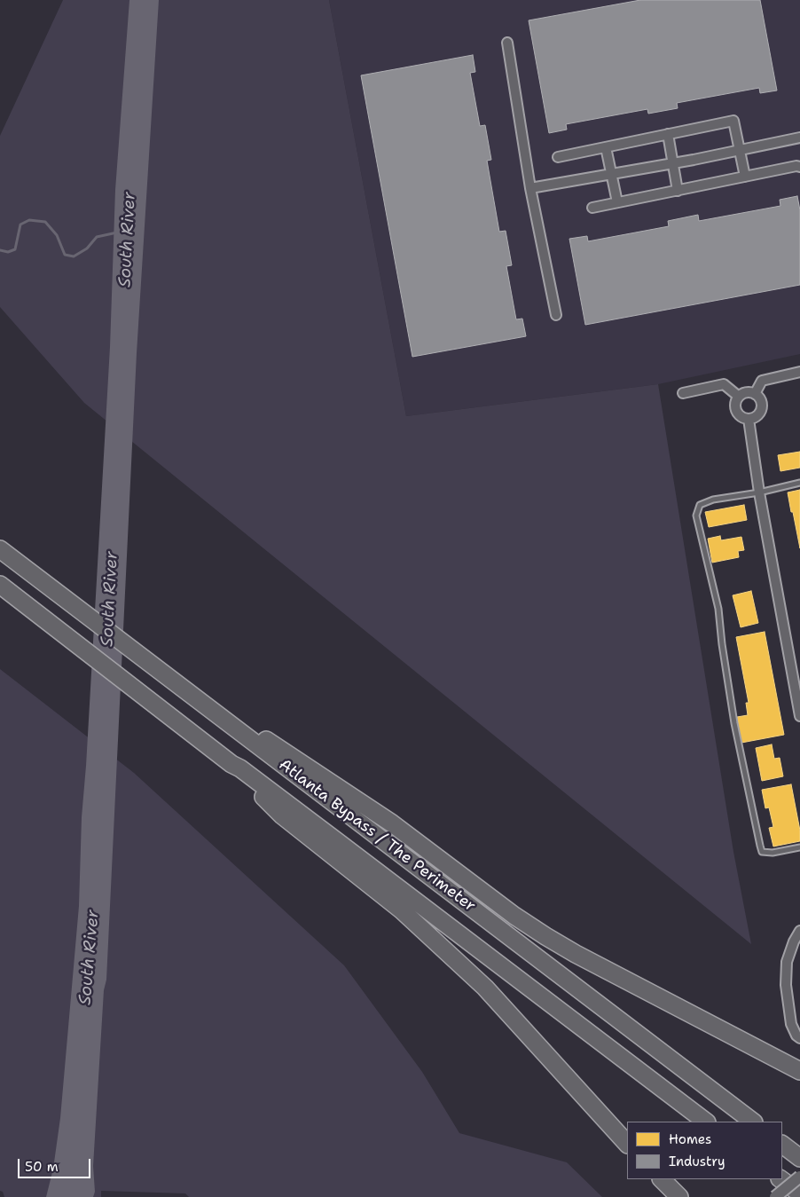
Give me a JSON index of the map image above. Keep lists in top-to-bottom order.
{
  "streets": {
    "highway": ["Atlanta Bypass / The Perimeter"]
  },
  "water": ["South River"],
  "legend": ["Homes", "Industry"],
  "scale_bar": "50 m"
}
